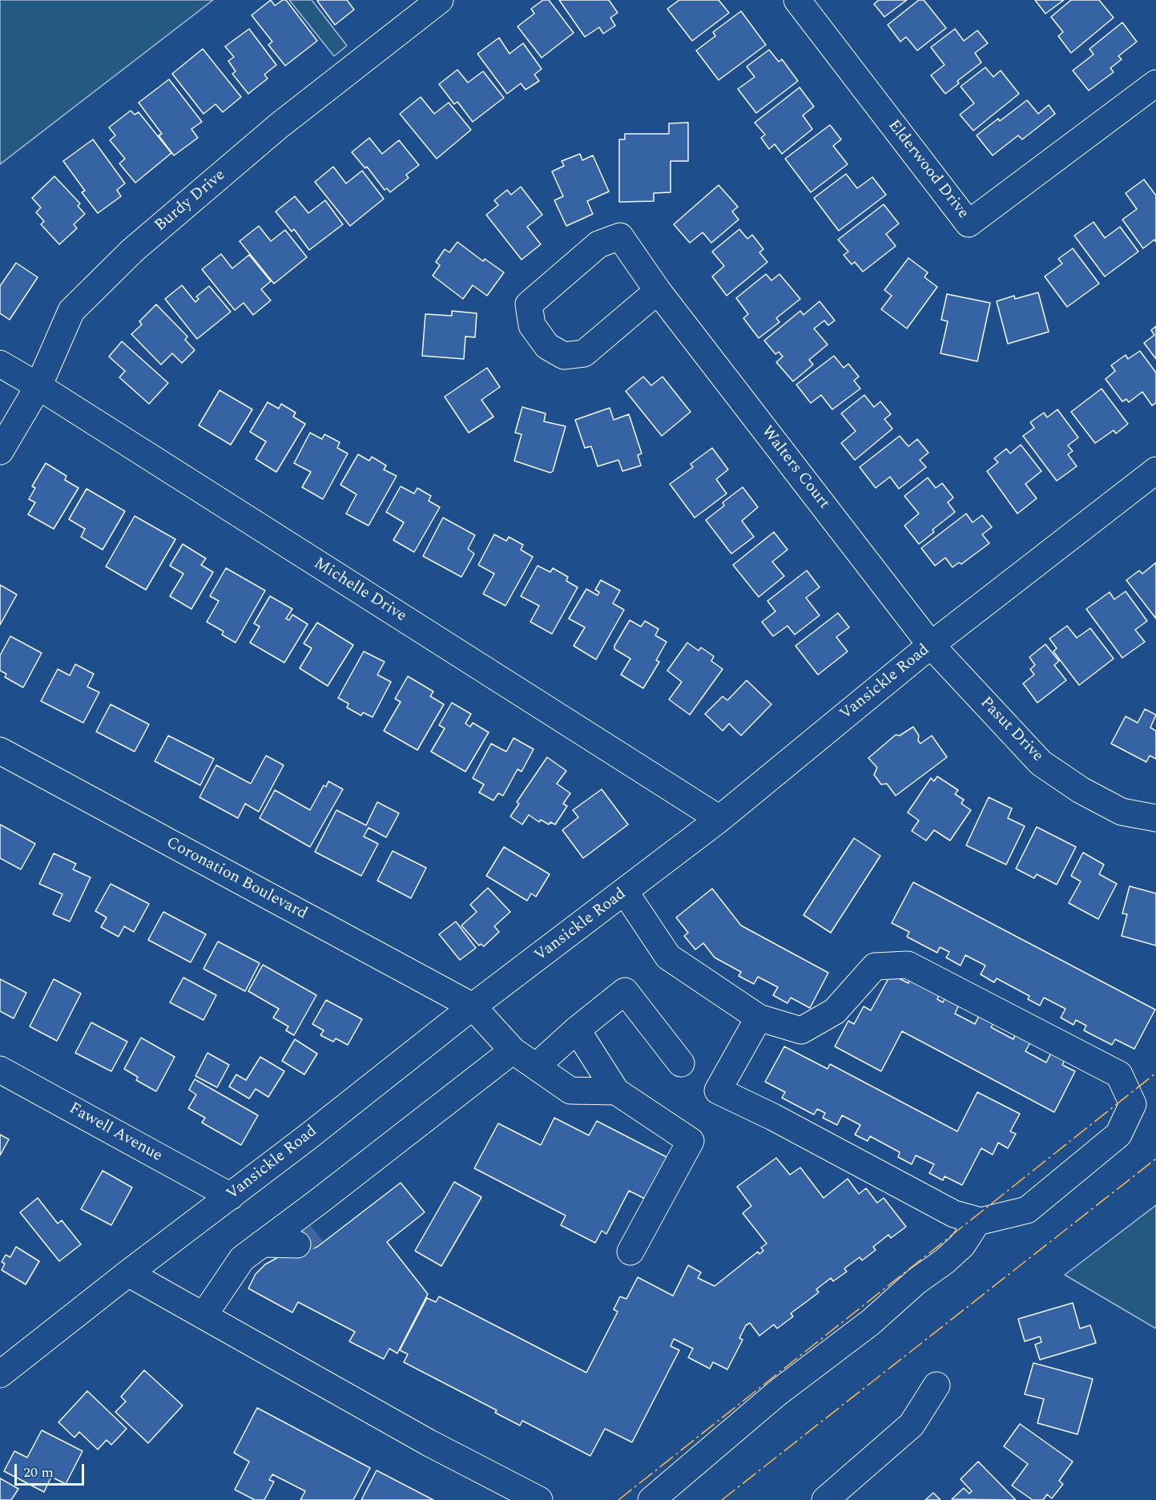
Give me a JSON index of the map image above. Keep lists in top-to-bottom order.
{
  "streets": {
    "street": [
      "Elderwood Drive",
      "Burdy Drive",
      "Walters Court",
      "Michelle Drive",
      "Vansickle Road",
      "Pasut Drive",
      "Coronation Boulevard",
      "Fawell Avenue"
    ]
  },
  "crossings": [
    ["Burdy Drive", "Michelle Drive"],
    ["Walters Court", "Vansickle Road"],
    ["Walters Court", "Pasut Drive"],
    ["Michelle Drive", "Vansickle Road"],
    ["Vansickle Road", "Pasut Drive"],
    ["Vansickle Road", "Coronation Boulevard"],
    ["Vansickle Road", "Fawell Avenue"]
  ],
  "scale_bar": "20 m"
}
